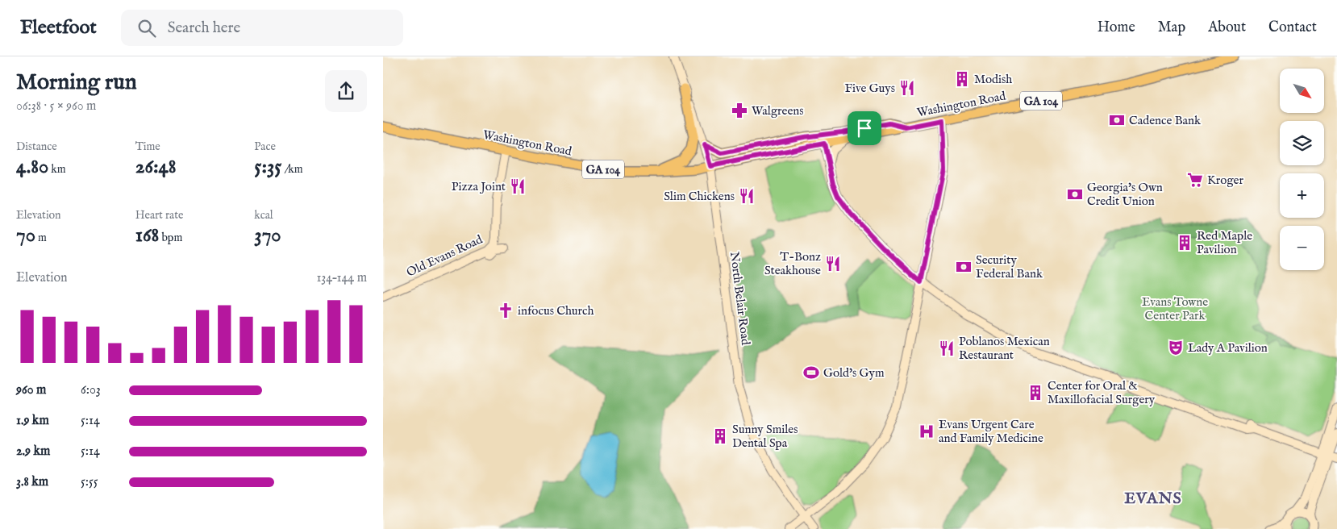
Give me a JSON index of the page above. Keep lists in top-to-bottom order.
{
  "streets": {
    "main road": ["GA 104", "Washington Road"],
    "street": ["Old Evans Road", "North Belair Road"]
  },
  "crossings": [
    ["Washington Road", "Old Evans Road"],
    ["Washington Road", "North Belair Road"]
  ],
  "districts": ["EVANS"],
  "parks": ["Evans Towne Center Park"],
  "places": {
    "building": [
      "Modish",
      "Red Maple Pavilion",
      "Center for Oral & Maxillofacial Surgery",
      "Sunny Smiles Dental Spa"
    ],
    "restaurant": [
      "Five Guys",
      "Pizza Joint",
      "Slim Chickens",
      "T-Bonz Steakhouse",
      "Poblanos Mexican Restaurant"
    ],
    "pharmacy": ["Walgreens"],
    "bank": ["Cadence Bank", "Georgia's Own Credit Union", "Security Federal Bank"],
    "supermarket": ["Kroger"],
    "church": ["infocus Church"],
    "theatre": ["Lady A Pavilion"],
    "sports": ["Gold's Gym"],
    "hospital": ["Evans Urgent Care and Family Medicine"]
  },
  "north": "bottom right",
  "page": {
    "header": "Fleetfoot",
    "search": "Search here",
    "nav": [
      "Home",
      "Map",
      "About",
      "Contact"
    ],
    "heading": ["Morning run", "06:38 · 5 × 960 m"],
    "map_buttons": ["+", "−"],
    "stats": [
      ["Distance", "4.80 km"],
      ["Time", "26:48"],
      ["Pace", "5:35 /km"],
      ["Elevation", "70 m"],
      ["Heart rate", "168 bpm"],
      ["kcal", "370"]
    ],
    "chart": ["Elevation", "134–144 m"],
    "list": [
      {
        "name": "960 m",
        "note": "6:03"
      },
      {
        "name": "1.9 km",
        "note": "5:14"
      },
      {
        "name": "2.9 km",
        "note": "5:14"
      },
      {
        "name": "3.8 km",
        "note": "5:55"
      }
    ]
  }
}
